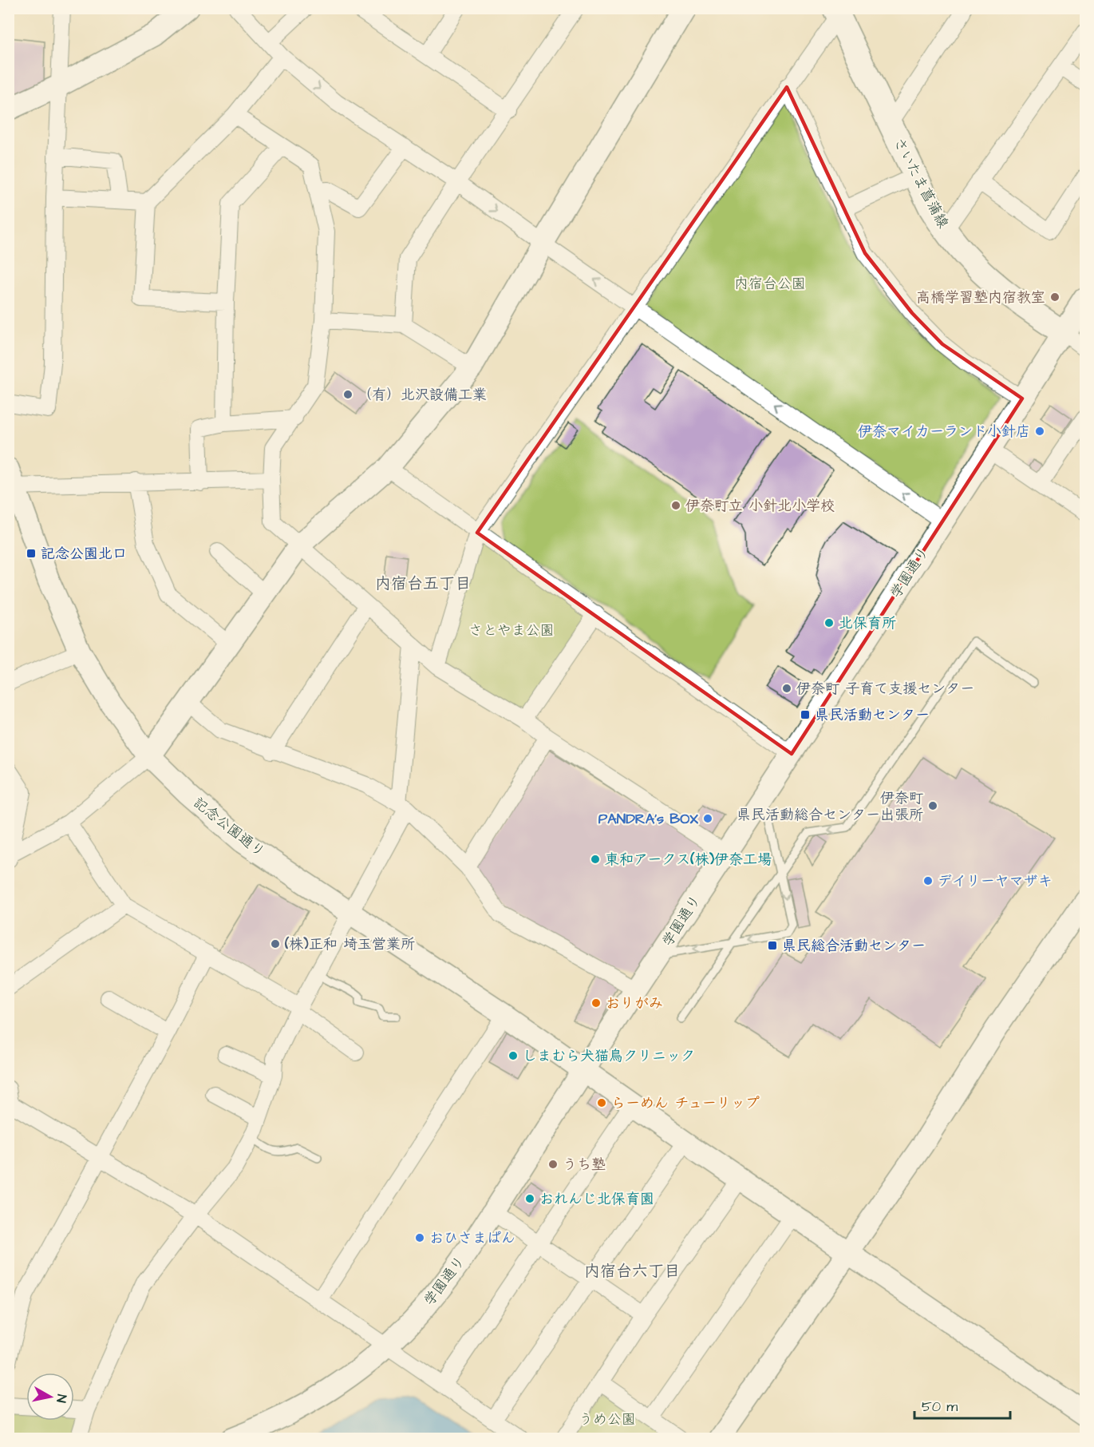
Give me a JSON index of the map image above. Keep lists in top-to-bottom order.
{
  "streets": {
    "main road": ["さいたま菖蒲線"],
    "street": ["学園通り", "記念公園通り"]
  },
  "crossings": [
    ["さいたま菖蒲線", "学園通り"],
    ["学園通り", "記念公園通り"]
  ],
  "districts": ["内宿台五丁目", "内宿台六丁目"],
  "parks": ["内宿台公園", "さとやま公園", "うめ公園"],
  "places": {
    "other": [
      "高橋学習塾内宿教室",
      "（有）北沢設備工業",
      "伊奈マイカーランド小針店",
      "伊奈町立 小針北小学校",
      "北保育所",
      "伊奈町 子育て支援センター",
      "伊奈町 県民活動総合センター出張所",
      "PANDRA's BOX",
      "東和アークス(株)伊奈工場",
      "デイリーヤマザキ",
      "(株)正和 埼玉営業所",
      "おりがみ",
      "しまむら犬猫鳥クリニック",
      "らーめん チューリップ",
      "うち塾",
      "おれんじ北保育園",
      "おひさまぱん"
    ],
    "transit": ["記念公園北口", "県民活動センター", "県民総合活動センター"]
  },
  "scale_bar": "50 m",
  "north": "right"
}
